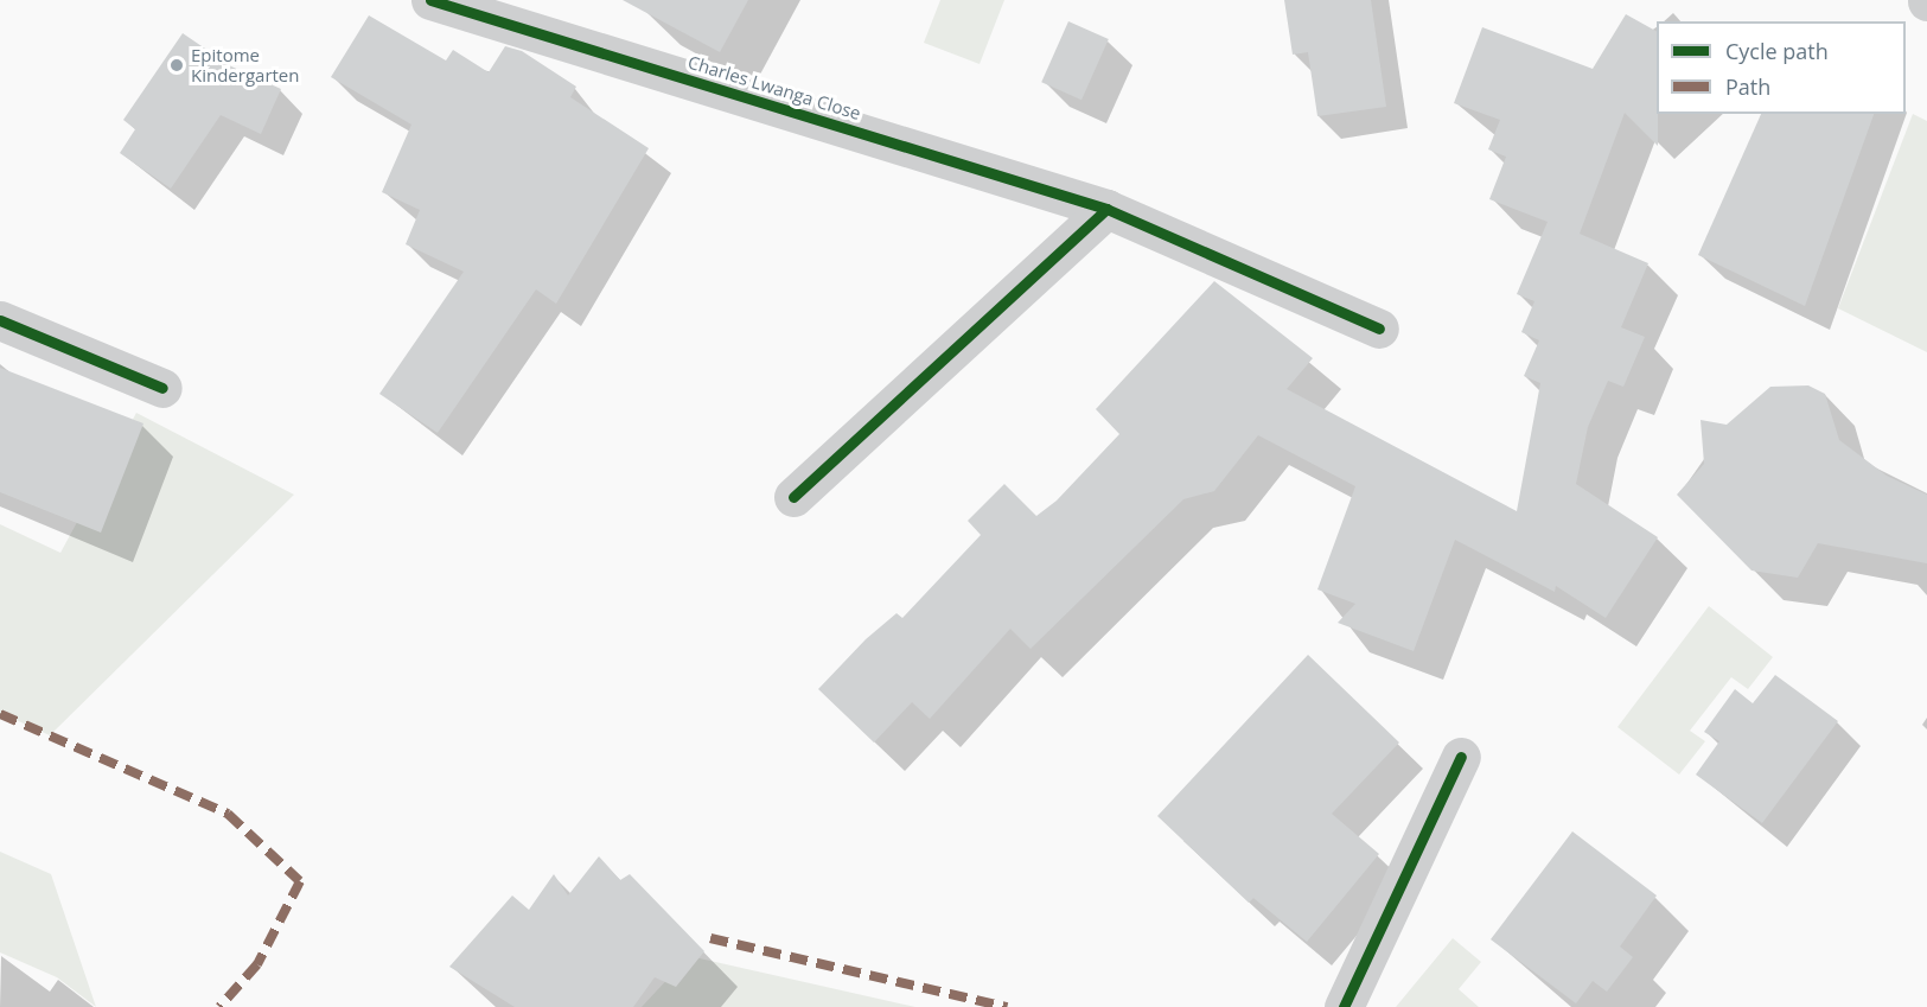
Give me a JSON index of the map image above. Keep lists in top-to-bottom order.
{
  "streets": {
    "street": ["Charles Lwanga Close"]
  },
  "places": ["Epitome Kindergarten"],
  "legend": ["Cycle path", "Path"]
}
